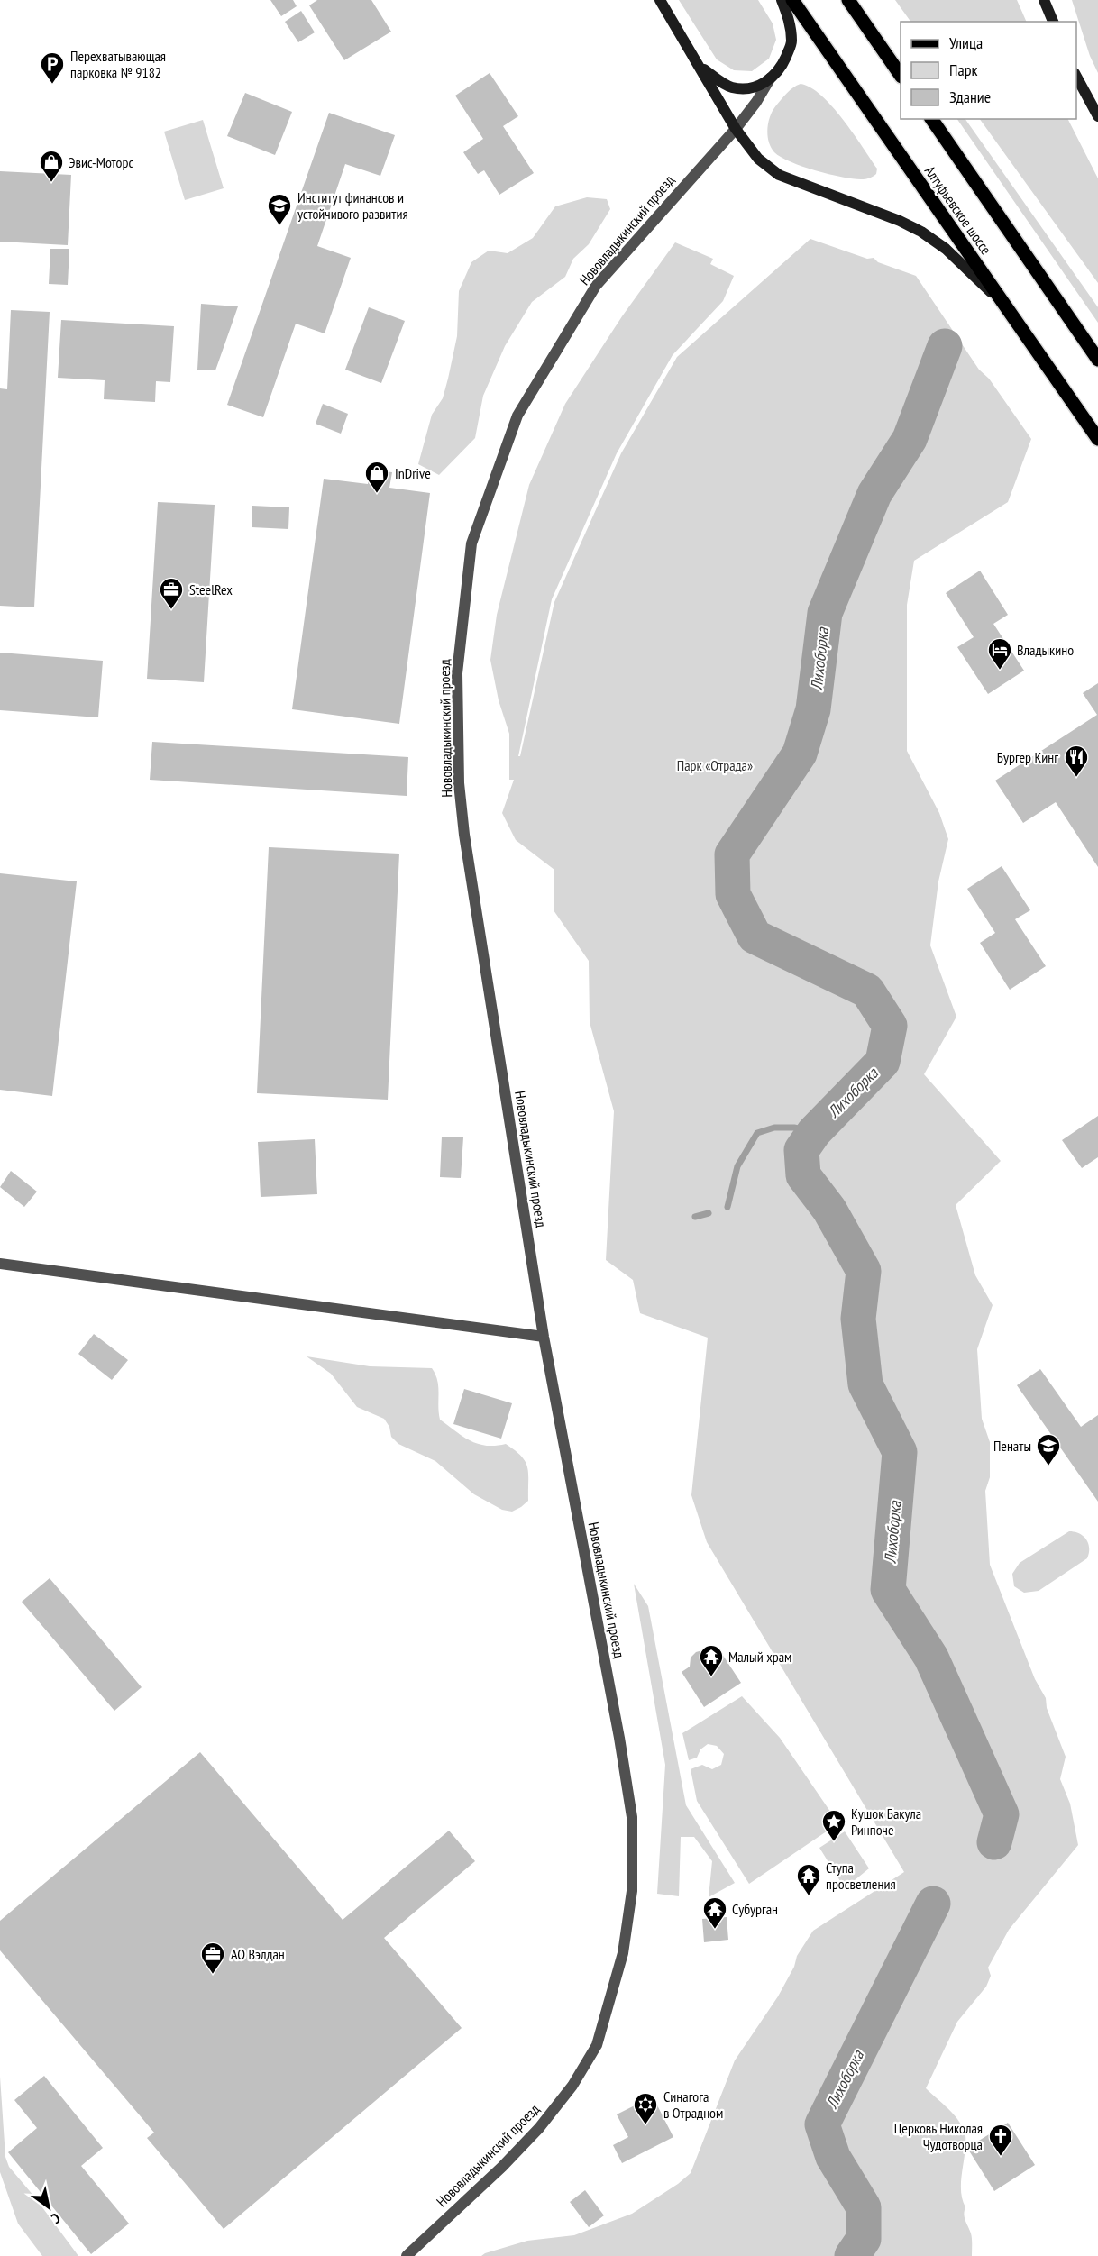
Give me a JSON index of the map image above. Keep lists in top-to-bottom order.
{
  "streets": {
    "main road": ["Алтуфьевское шоссе"],
    "street": ["Нововладыкинский проезд"]
  },
  "water": ["Лихоборка"],
  "parks": ["Парк «Отрада»"],
  "places": {
    "parking": ["Перехватывающая парковка № 9182"],
    "shop": ["Эвис-Моторс", "InDrive"],
    "school or university": ["Институт финансов и устойчивого развития", "Пенаты"],
    "office": ["SteelRex", "АО Вэлдан"],
    "hotel": ["Владыкино"],
    "restaurant": ["Бургер Кинг"],
    "temple": ["Малый храм", "Ступа просветления", "Субурган"],
    "place": ["Кушок Бакула Ринпоче"],
    "synagogue": ["Синагога в Отрадном"],
    "church": ["Церковь Николая Чудотворца"]
  },
  "legend": ["Улица", "Парк", "Здание"],
  "north": "bottom right"
}
